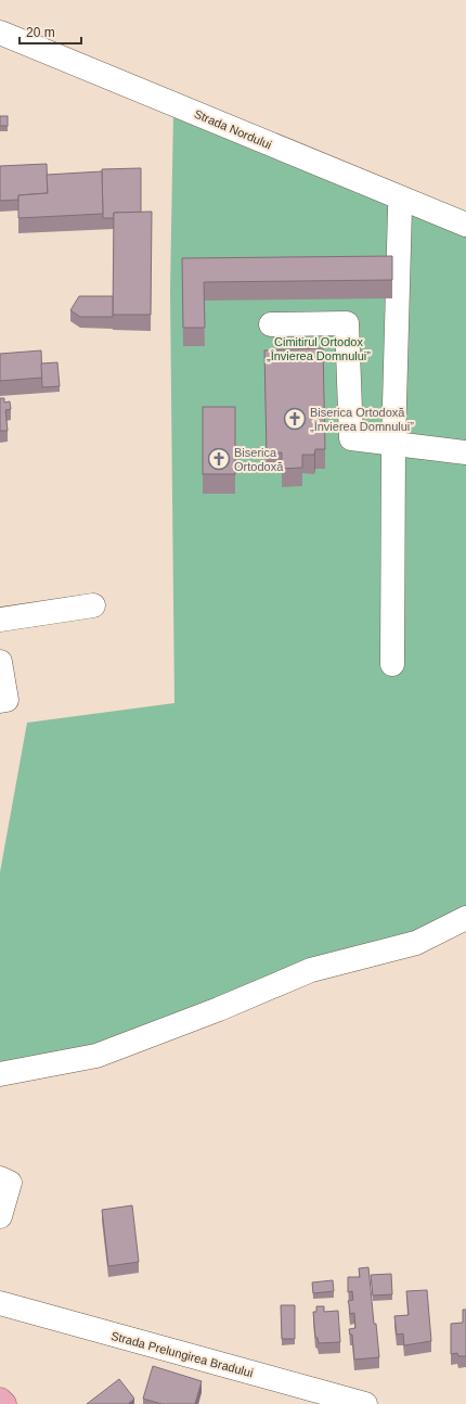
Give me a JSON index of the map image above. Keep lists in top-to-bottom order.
{
  "streets": {
    "street": ["Strada Nordului", "Strada Prelungirea Bradului"]
  },
  "parks": ["Cimitirul Ortodox „Învierea Domnului”"],
  "places": {
    "church": ["Biserica Ortodoxă „Învierea Domnului”", "Biserica Ortodoxă"]
  },
  "scale_bar": "20 m"
}
